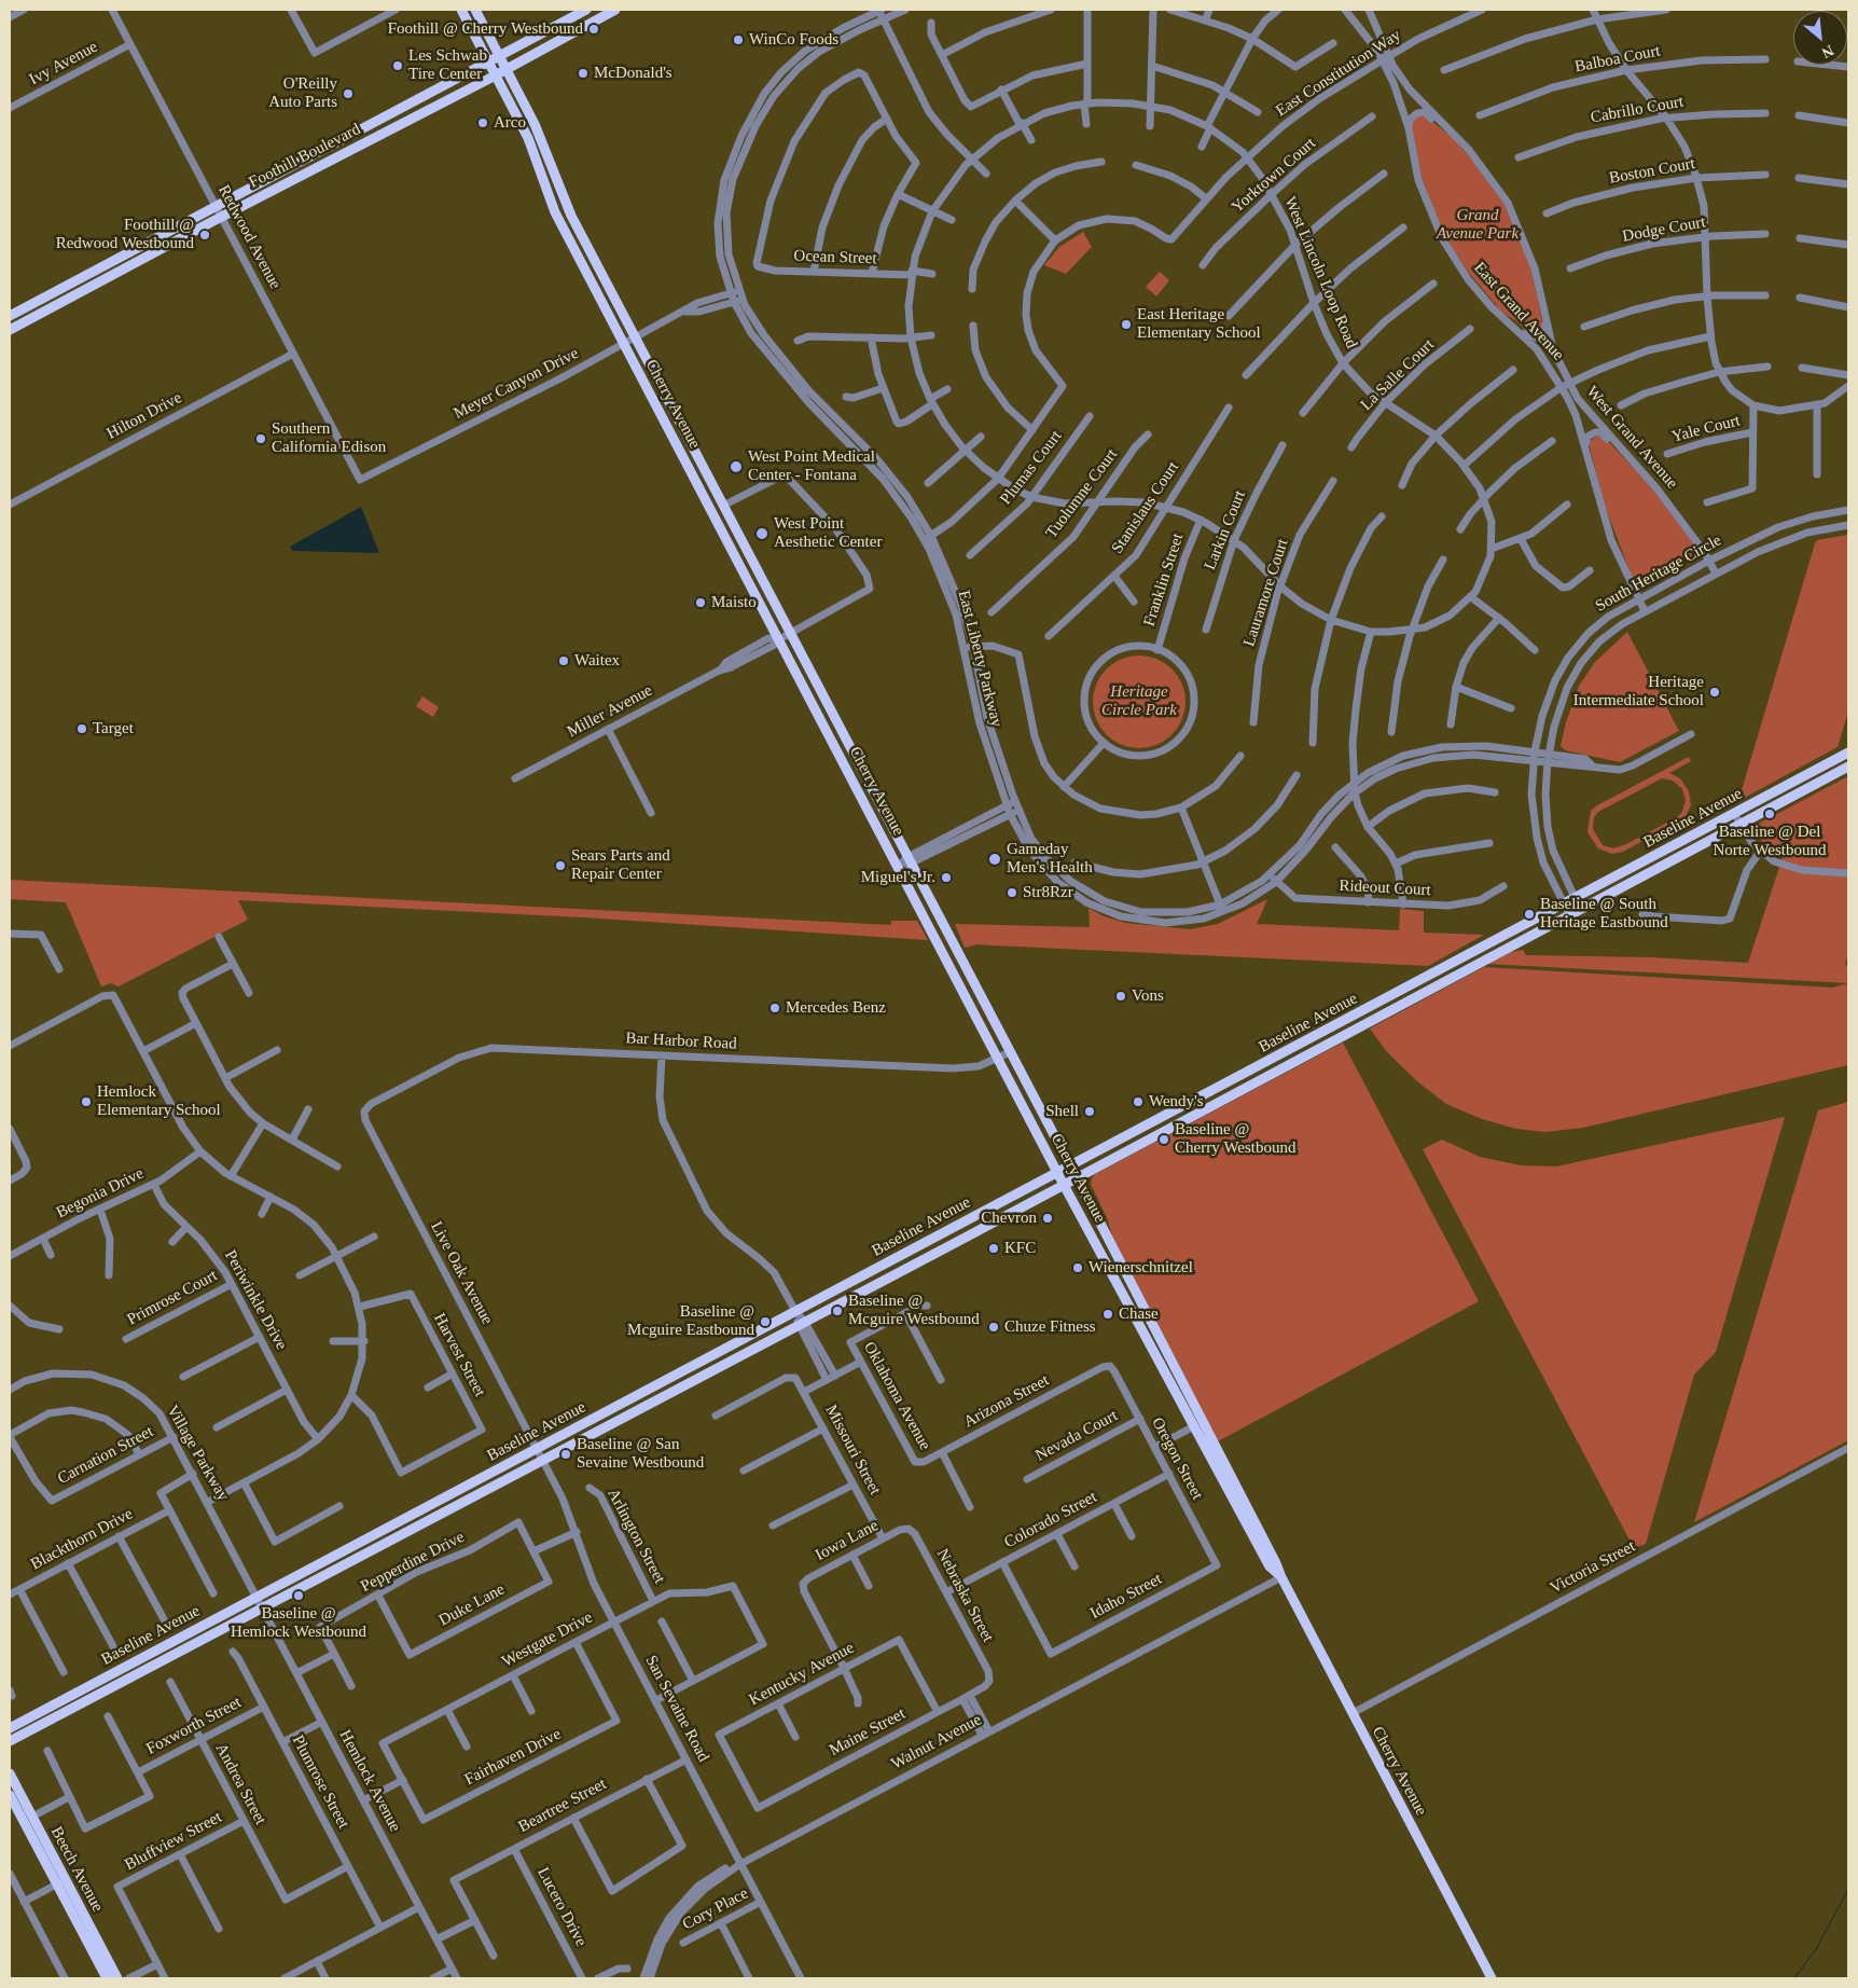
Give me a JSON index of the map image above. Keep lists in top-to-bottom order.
{
  "streets": {
    "main road": [
      "Foothill Boulevard",
      "Cherry Avenue",
      "Baseline Avenue",
      "Beech Avenue"
    ],
    "street": [
      "Balboa Court",
      "Ivy Avenue",
      "East Constitution Way",
      "Cabrillo Court",
      "Boston Court",
      "Yorktown Court",
      "Dodge Court",
      "Redwood Avenue",
      "Ocean Street",
      "West Lincoln Loop Road",
      "East Grand Avenue",
      "La Salle Court",
      "Meyer Canyon Drive",
      "Hilton Drive",
      "Yale Court",
      "West Grand Avenue",
      "Plumas Court",
      "Tuolumne Court",
      "Stanislaus Court",
      "Larkin Court",
      "South Heritage Circle",
      "Franklin Street",
      "Lauramore Court",
      "East Liberty Parkway",
      "Miller Avenue",
      "Rideout Court",
      "Bar Harbor Road",
      "Begonia Drive",
      "Live Oak Avenue",
      "Primrose Court",
      "Periwinkle Drive",
      "Harvest Street",
      "Oklahoma Avenue",
      "Arizona Street",
      "Nevada Court",
      "Missouri Street",
      "Village Parkway",
      "Carnation Street",
      "Oregon Street",
      "Colorado Street",
      "Arlington Street",
      "Blackthorn Drive",
      "Iowa Lane",
      "Pepperdine Drive",
      "Victoria Street",
      "Nebraska Street",
      "Idaho Street",
      "Duke Lane",
      "Westgate Drive",
      "Kentucky Avenue",
      "San Sevaine Road",
      "Foxworth Street",
      "Maine Street",
      "Walnut Avenue",
      "Fairhaven Drive",
      "Hemlock Avenue",
      "Plumrose Street",
      "Andrea Street",
      "Beartree Street",
      "Bluffview Street",
      "Lucero Drive",
      "Cory Place"
    ]
  },
  "crossings": [
    ["Ivy Avenue", "Redwood Avenue"],
    ["East Constitution Way", "West Lincoln Loop Road"],
    ["East Constitution Way", "East Grand Avenue"],
    ["East Constitution Way", "West Grand Avenue"],
    ["East Constitution Way", "East Liberty Parkway"],
    ["Foothill Boulevard", "Redwood Avenue"],
    ["Foothill Boulevard", "Cherry Avenue"],
    ["Yorktown Court", "West Lincoln Loop Road"],
    ["Redwood Avenue", "Meyer Canyon Drive"],
    ["Redwood Avenue", "Hilton Drive"],
    ["Ocean Street", "West Lincoln Loop Road"],
    ["West Lincoln Loop Road", "La Salle Court"],
    ["West Lincoln Loop Road", "Plumas Court"],
    ["West Lincoln Loop Road", "Tuolumne Court"],
    ["West Lincoln Loop Road", "Stanislaus Court"],
    ["West Lincoln Loop Road", "Larkin Court"],
    ["West Lincoln Loop Road", "Franklin Street"],
    ["West Lincoln Loop Road", "Lauramore Court"],
    ["East Grand Avenue", "West Grand Avenue"],
    ["East Grand Avenue", "South Heritage Circle"],
    ["Meyer Canyon Drive", "Cherry Avenue"],
    ["Meyer Canyon Drive", "East Liberty Parkway"],
    ["Cherry Avenue", "Miller Avenue"],
    ["Cherry Avenue", "Baseline Avenue"],
    ["Cherry Avenue", "Bar Harbor Road"],
    ["Cherry Avenue", "Victoria Street"],
    ["Cherry Avenue", "Walnut Avenue"],
    ["West Grand Avenue", "South Heritage Circle"],
    ["South Heritage Circle", "East Liberty Parkway"],
    ["South Heritage Circle", "Baseline Avenue"],
    ["East Liberty Parkway", "Rideout Court"],
    ["Baseline Avenue", "Live Oak Avenue"],
    ["Baseline Avenue", "Village Parkway"],
    ["Baseline Avenue", "San Sevaine Road"],
    ["Baseline Avenue", "Hemlock Avenue"],
    ["Bar Harbor Road", "Live Oak Avenue"],
    ["Begonia Drive", "Periwinkle Drive"],
    ["Live Oak Avenue", "San Sevaine Road"],
    ["Primrose Court", "Periwinkle Drive"],
    ["Oklahoma Avenue", "Arizona Street"],
    ["Arizona Street", "Oregon Street"],
    ["Nevada Court", "Oregon Street"],
    ["Missouri Street", "Iowa Lane"],
    ["Village Parkway", "Carnation Street"],
    ["Village Parkway", "Hemlock Avenue"],
    ["Oregon Street", "Colorado Street"],
    ["Oregon Street", "Idaho Street"],
    ["Colorado Street", "Nebraska Street"],
    ["Colorado Street", "Idaho Street"],
    ["Arlington Street", "Westgate Drive"],
    ["Iowa Lane", "Nebraska Street"],
    ["Iowa Lane", "Kentucky Avenue"],
    ["Pepperdine Drive", "Duke Lane"],
    ["Nebraska Street", "Maine Street"],
    ["Westgate Drive", "San Sevaine Road"],
    ["Westgate Drive", "Fairhaven Drive"],
    ["Kentucky Avenue", "Maine Street"],
    ["San Sevaine Road", "Walnut Avenue"],
    ["San Sevaine Road", "Beartree Street"],
    ["San Sevaine Road", "Cory Place"],
    ["Foxworth Street", "Plumrose Street"],
    ["Foxworth Street", "Andrea Street"],
    ["Plumrose Street", "Andrea Street"],
    ["Andrea Street", "Bluffview Street"],
    ["Beartree Street", "Lucero Drive"]
  ],
  "parks": ["Grand Avenue Park", "Heritage Circle Park"],
  "places": [
    "Foothill @ Cherry Westbound",
    "WinCo Foods",
    "Les Schwab Tire Center",
    "McDonald's",
    "O'Reilly Auto Parts",
    "Arco",
    "Foothill @ Redwood Westbound",
    "East Heritage Elementary School",
    "Southern California Edison",
    "West Point Medical Center - Fontana",
    "West Point Aesthetic Center",
    "Maisto",
    "Waitex",
    "Heritage Intermediate School",
    "Target",
    "Baseline @ Del Norte Westbound",
    "Gameday Men's Health",
    "Sears Parts and Repair Center",
    "Miguel's Jr.",
    "Str8Rzr",
    "Baseline @ South Heritage Eastbound",
    "Vons",
    "Mercedes Benz",
    "Hemlock Elementary School",
    "Wendy's",
    "Shell",
    "Baseline @ Cherry Westbound",
    "Chevron",
    "KFC",
    "Wienerschnitzel",
    "Baseline @ Mcguire Westbound",
    "Chase",
    "Baseline @ Mcguire Eastbound",
    "Chuze Fitness",
    "Baseline @ San Sevaine Westbound",
    "Baseline @ Hemlock Westbound"
  ],
  "north": "bottom right"
}
